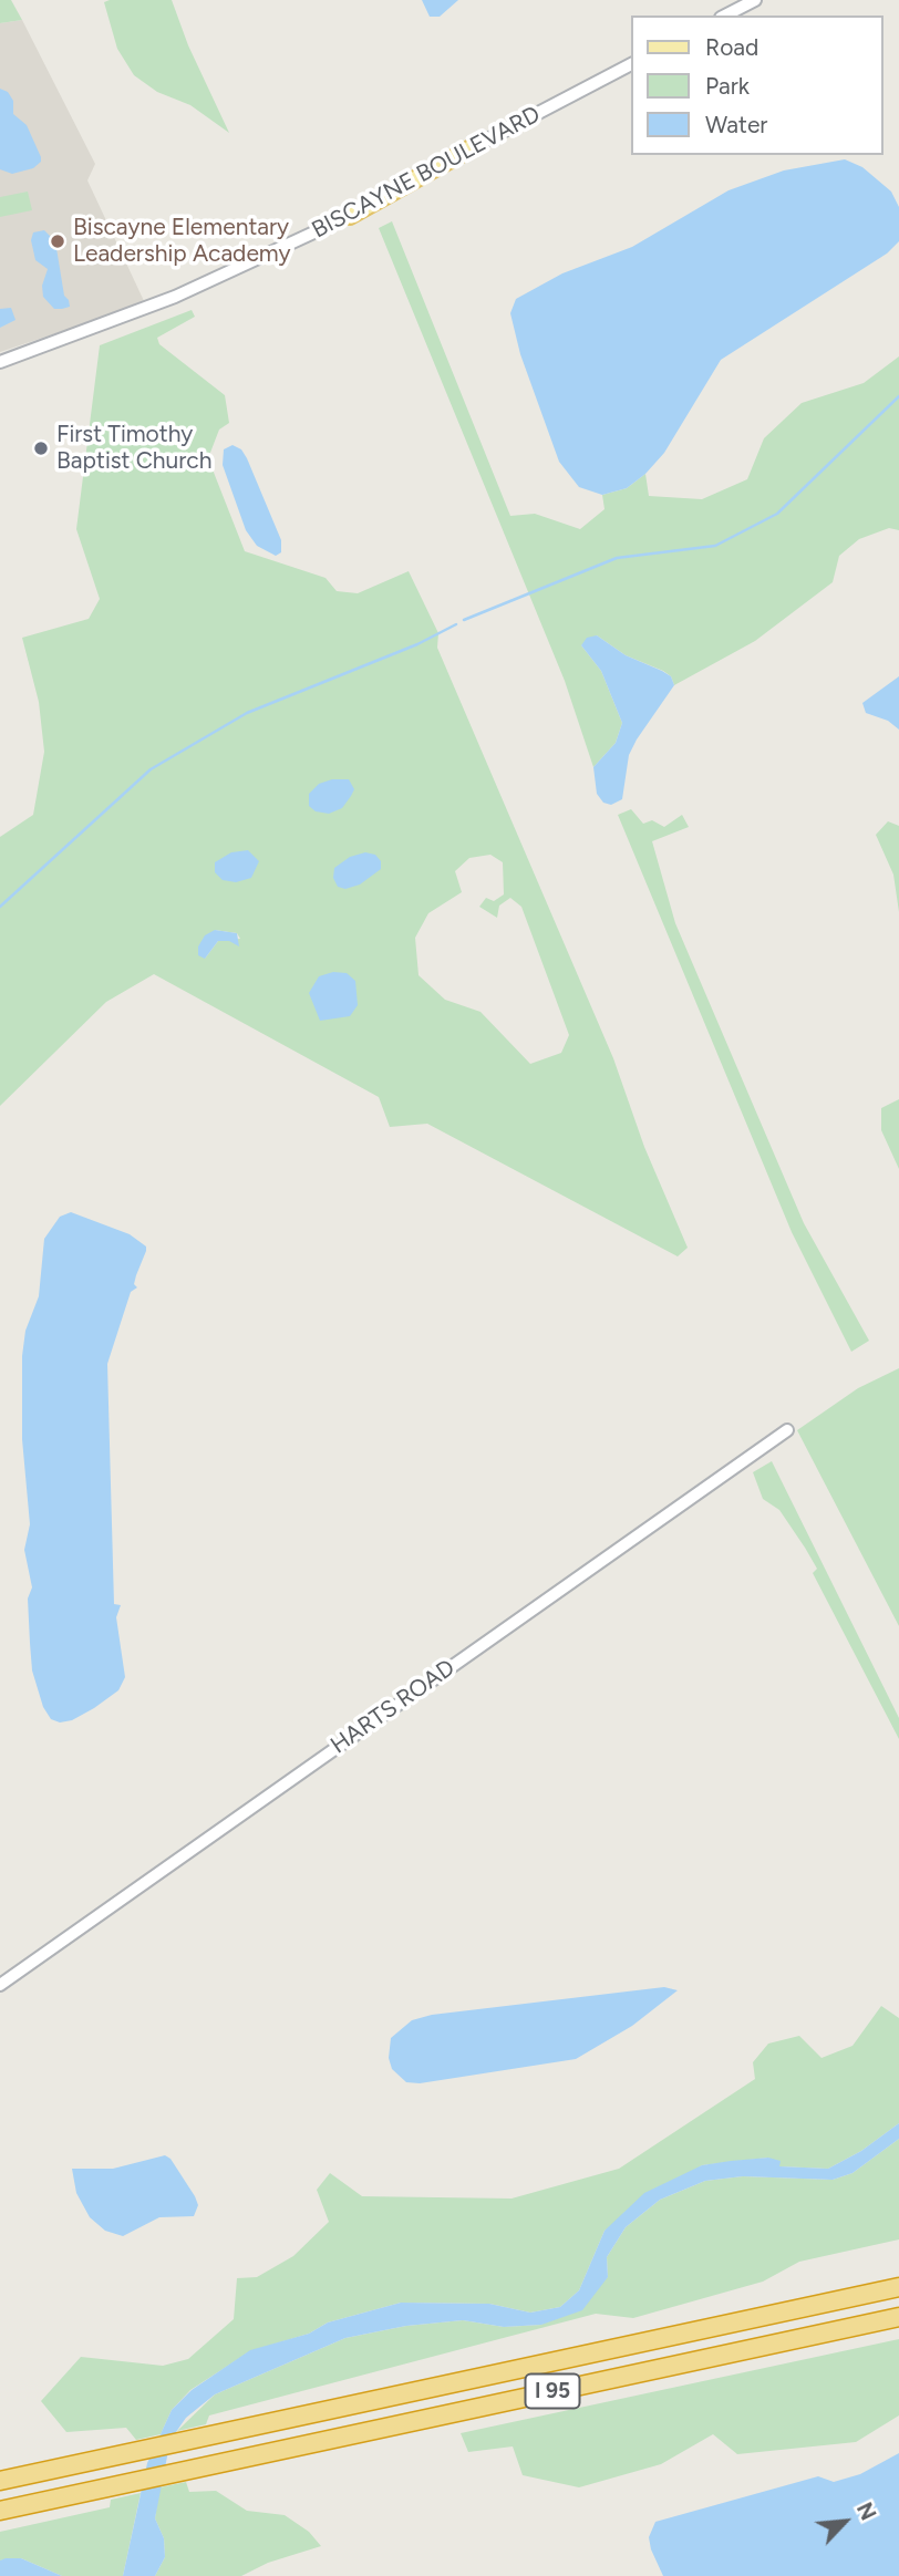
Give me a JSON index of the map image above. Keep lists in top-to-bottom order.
{
  "streets": {
    "highway": ["I 95"],
    "main road": ["BISCAYNE BOULEVARD"],
    "street": ["HARTS ROAD"]
  },
  "places": ["Biscayne Elementary Leadership Academy", "First Timothy Baptist Church"],
  "legend": ["Road", "Park", "Water"],
  "north": "top right"
}
